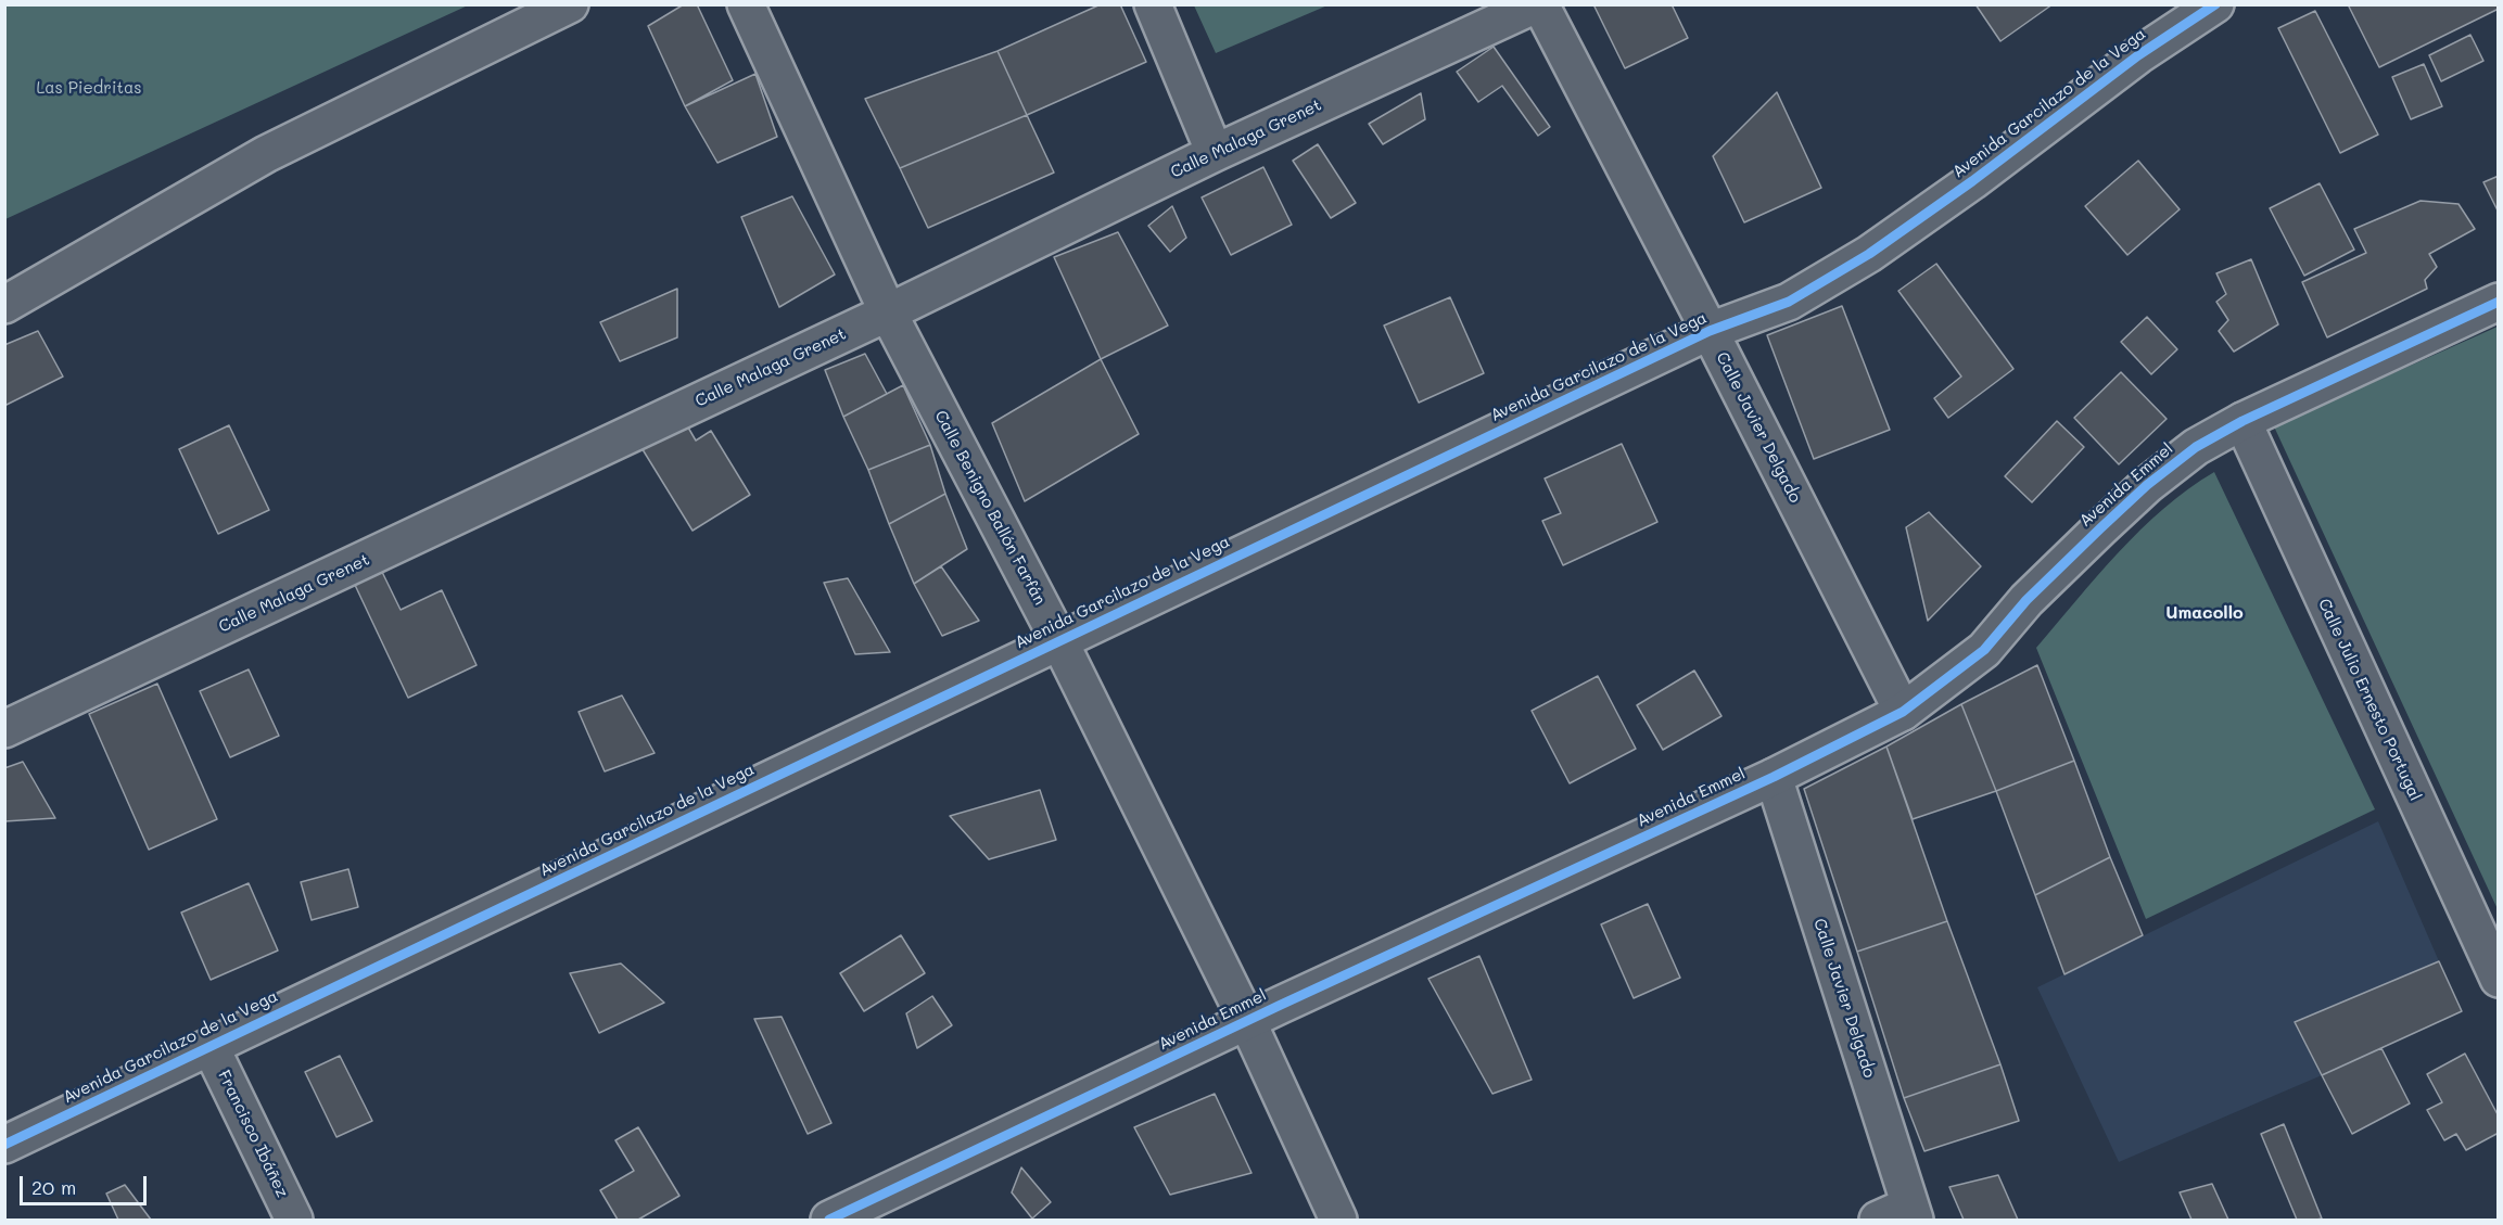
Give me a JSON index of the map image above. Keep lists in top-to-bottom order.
{
  "streets": {
    "street": [
      "Avenida Garcilazo de la Vega",
      "Calle Malaga Grenet",
      "Calle Javier Delgado",
      "Avenida Emmel",
      "Calle Benigno Ballón Farfán",
      "Calle Julio Ernesto Portugal",
      "Francisco Ibáñez"
    ]
  },
  "crossings": [
    ["Avenida Garcilazo de la Vega", "Calle Javier Delgado"],
    ["Avenida Garcilazo de la Vega", "Calle Benigno Ballón Farfán"],
    ["Avenida Garcilazo de la Vega", "Francisco Ibáñez"],
    ["Calle Malaga Grenet", "Calle Javier Delgado"],
    ["Calle Malaga Grenet", "Calle Benigno Ballón Farfán"],
    ["Calle Javier Delgado", "Avenida Emmel"],
    ["Avenida Emmel", "Calle Benigno Ballón Farfán"],
    ["Avenida Emmel", "Calle Julio Ernesto Portugal"]
  ],
  "districts": ["Umacollo"],
  "parks": ["Las Piedritas"],
  "scale_bar": "20 m"
}
